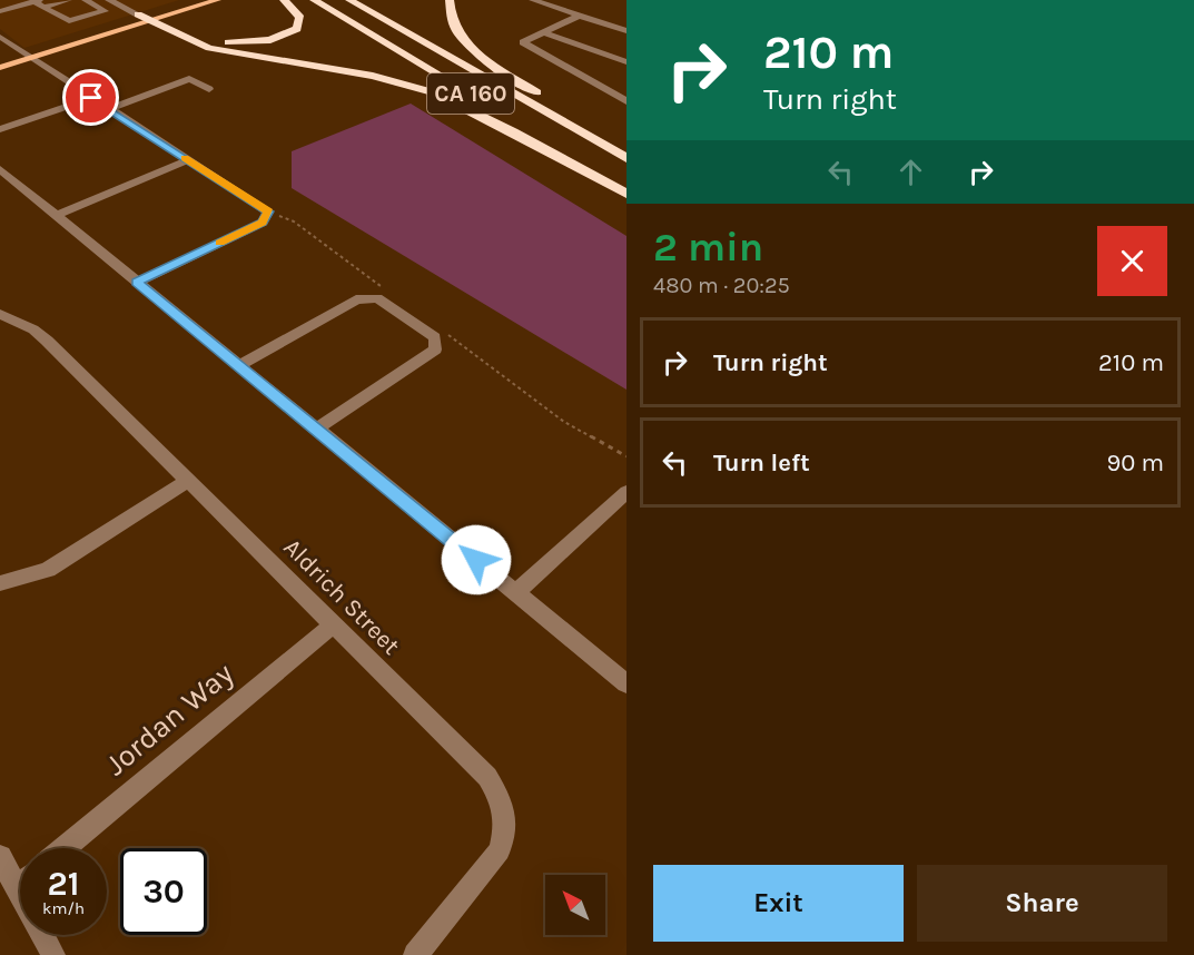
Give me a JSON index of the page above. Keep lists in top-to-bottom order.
{
  "streets": {
    "highway": ["CA 160"],
    "street": ["Aldrich Street", "Jordan Way"]
  },
  "crossings": [
    ["Aldrich Street", "Jordan Way"]
  ],
  "north": "top left",
  "page": {
    "turn": ["210 m", "Turn right"],
    "heading": ["2 min", "480 m · 20:25"],
    "list": [
      {
        "name": "Turn right",
        "value": "210 m"
      },
      {
        "name": "Turn left",
        "value": "90 m"
      }
    ],
    "speed": "21 km/h",
    "limit": "30",
    "buttons": ["Exit", "Share"]
  }
}
